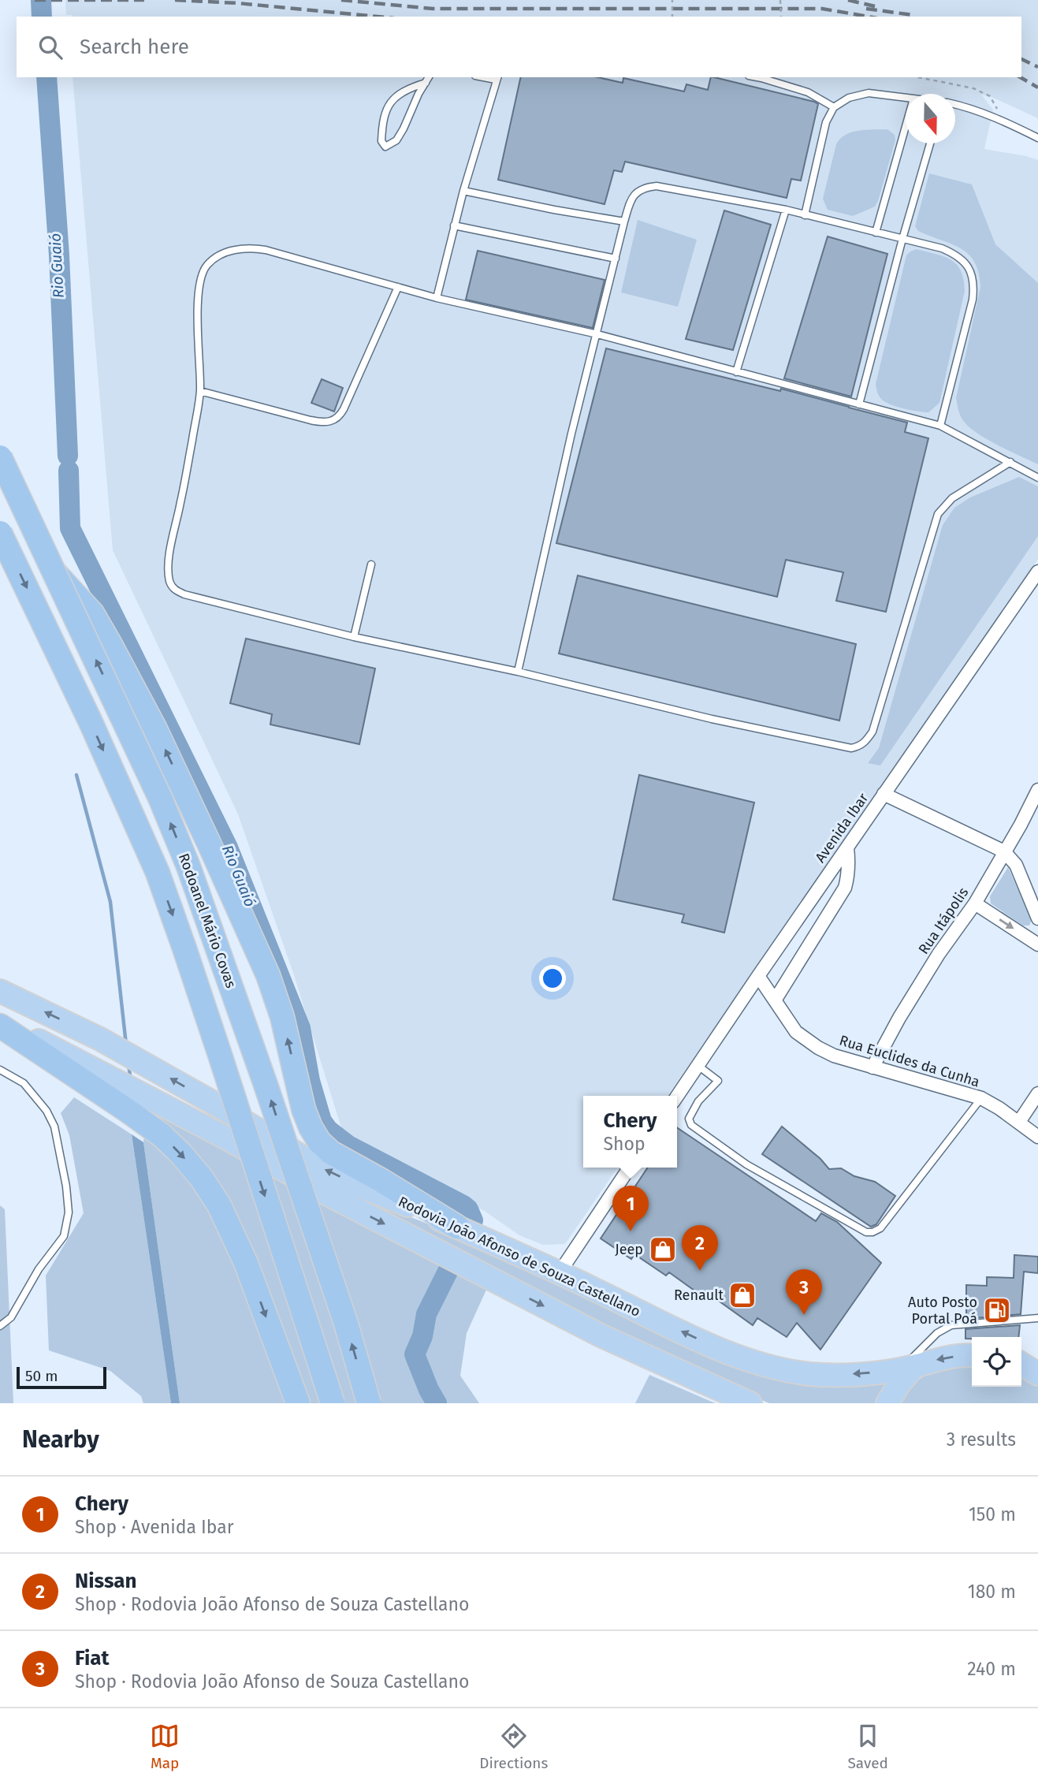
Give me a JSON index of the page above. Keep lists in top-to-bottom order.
{
  "streets": {
    "highway": ["Rodoanel Mário Covas", "Rodovia João Afonso de Souza Castellano"],
    "street": ["Avenida Ibar", "Rua Itápolis", "Rua Euclides da Cunha"]
  },
  "crossings": [
    ["Avenida Ibar", "Rua Euclides da Cunha"],
    ["Rua Itápolis", "Rua Euclides da Cunha"]
  ],
  "water": ["Rio Guaió"],
  "places": {
    "shop": ["Jeep", "Renault"],
    "fuel station": ["Auto Posto Portal Poá"]
  },
  "scale_bar": "50 m",
  "north": "bottom",
  "page": {
    "search": "Search here",
    "popup": ["Chery", "Shop"],
    "pins": ["1", "2", "3"],
    "scale": "50 m",
    "heading": ["Nearby", "3 results"],
    "list": [
      {
        "mark": "1",
        "name": "Chery",
        "note": "Shop · Avenida Ibar",
        "value": "150 m"
      },
      {
        "mark": "2",
        "name": "Nissan",
        "note": "Shop · Rodovia João Afonso de Souza Castellano",
        "value": "180 m"
      },
      {
        "mark": "3",
        "name": "Fiat",
        "note": "Shop · Rodovia João Afonso de Souza Castellano",
        "value": "240 m"
      }
    ],
    "nav": ["Map", "Directions", "Saved"]
  }
}
